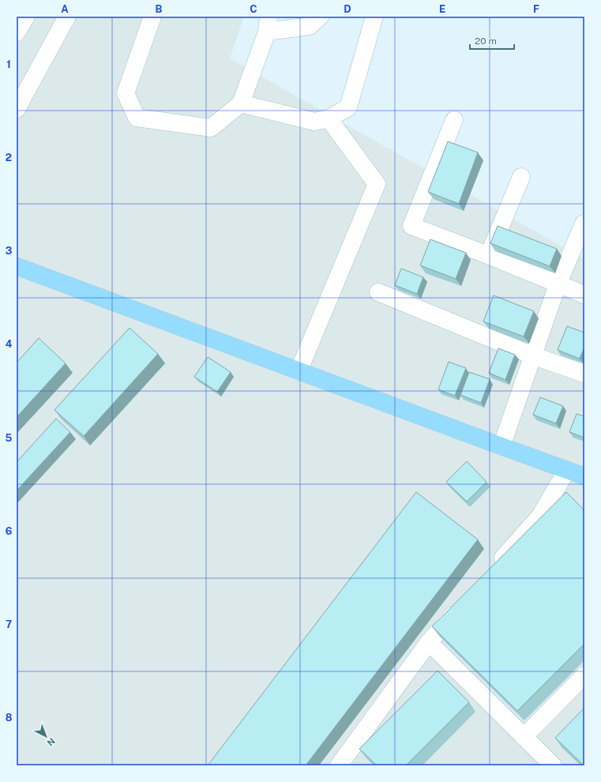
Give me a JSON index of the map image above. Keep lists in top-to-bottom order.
{
  "scale_bar": "20 m",
  "north": "bottom right",
  "grid": {
    "columns": [
      "A",
      "B",
      "C",
      "D",
      "E",
      "F"
    ],
    "rows": [
      "1",
      "2",
      "3",
      "4",
      "5",
      "6",
      "7",
      "8"
    ]
  }
}
